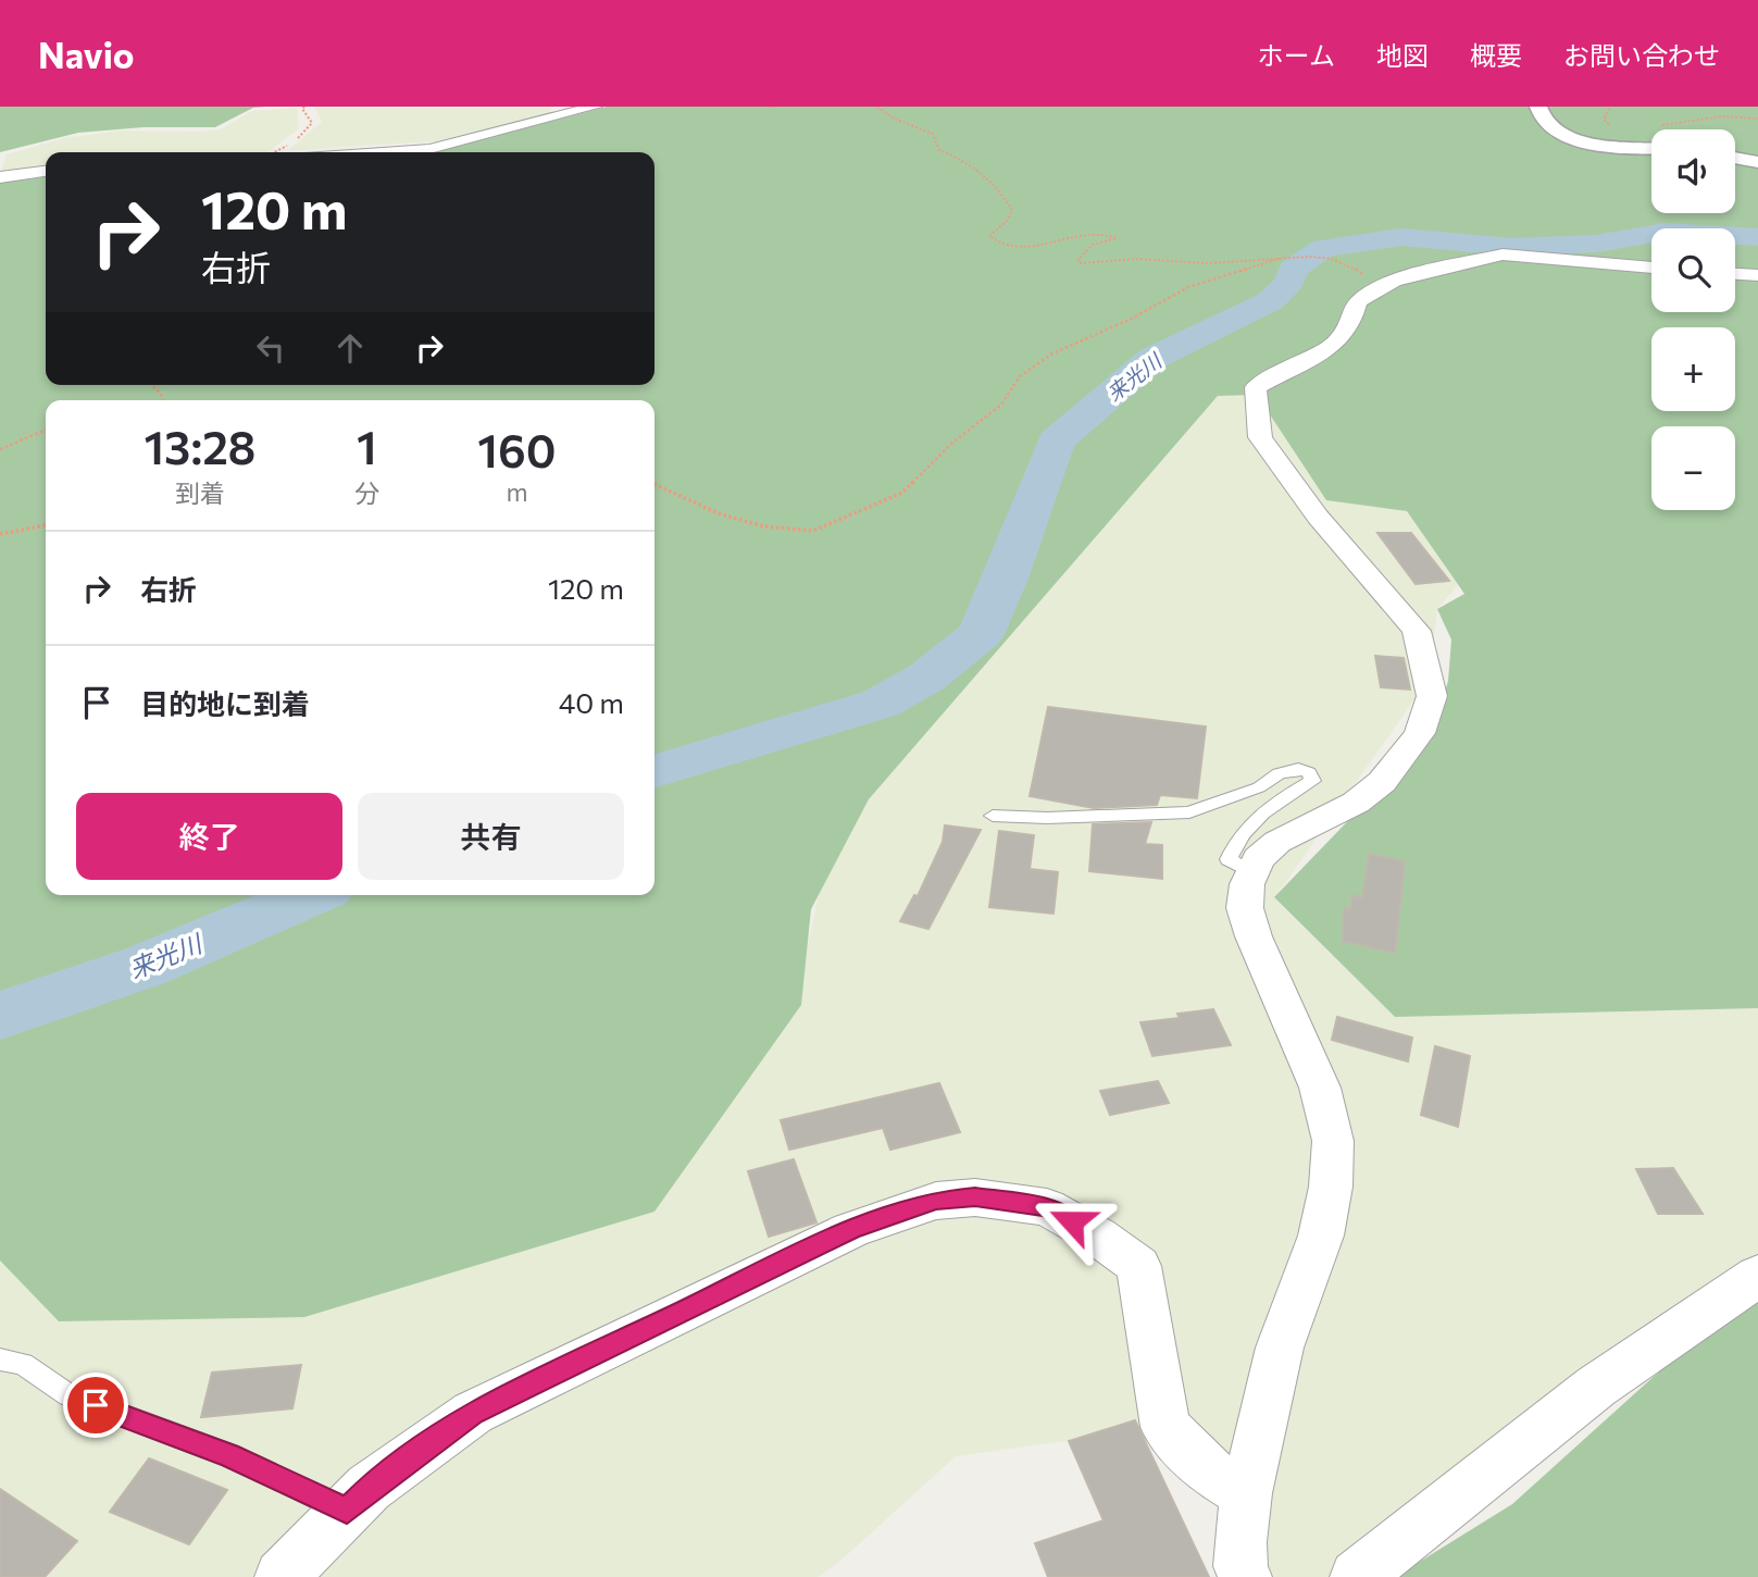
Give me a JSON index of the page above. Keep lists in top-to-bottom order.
{
  "water": ["来光川"],
  "page": {
    "header": "Navio",
    "nav": [
      "ホーム",
      "地図",
      "概要",
      "お問い合わせ"
    ],
    "map_buttons": ["+", "−"],
    "turn": ["120 m", "右折"],
    "eta": [
      "13:28",
      "到着",
      "1",
      "分",
      "160",
      "m"
    ],
    "list": [
      {
        "name": "右折",
        "value": "120 m"
      },
      {
        "name": "目的地に到着",
        "value": "40 m"
      }
    ],
    "buttons": ["終了", "共有"]
  }
}
